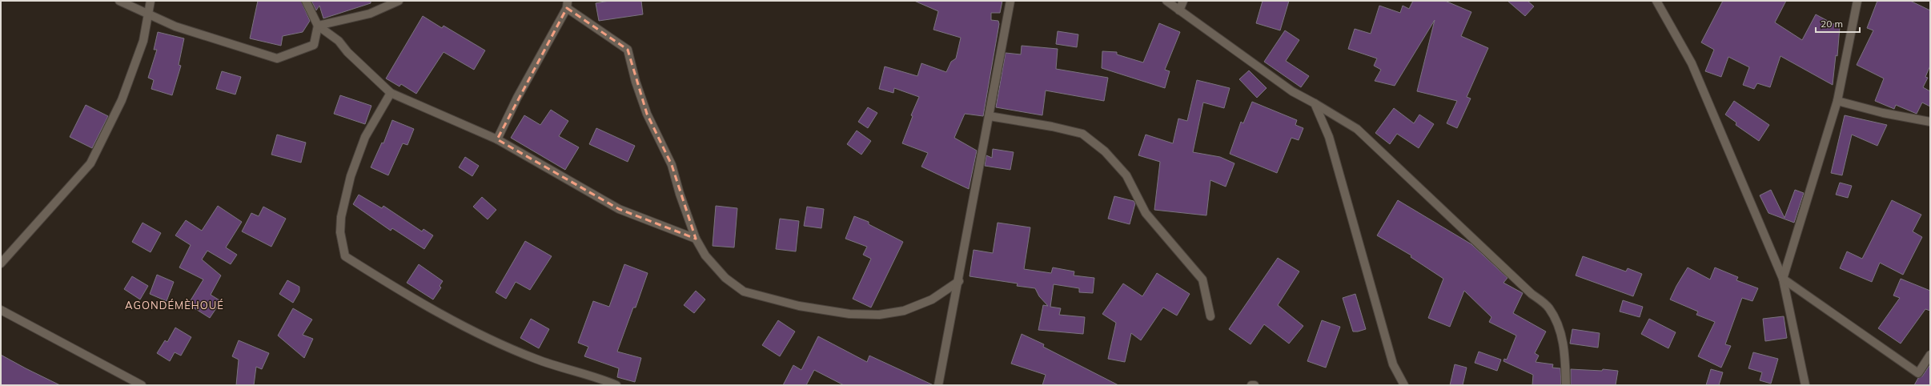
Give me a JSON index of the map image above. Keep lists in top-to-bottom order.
{
  "districts": ["AGONDÉMÈHOUÉ"],
  "scale_bar": "20 m"
}
